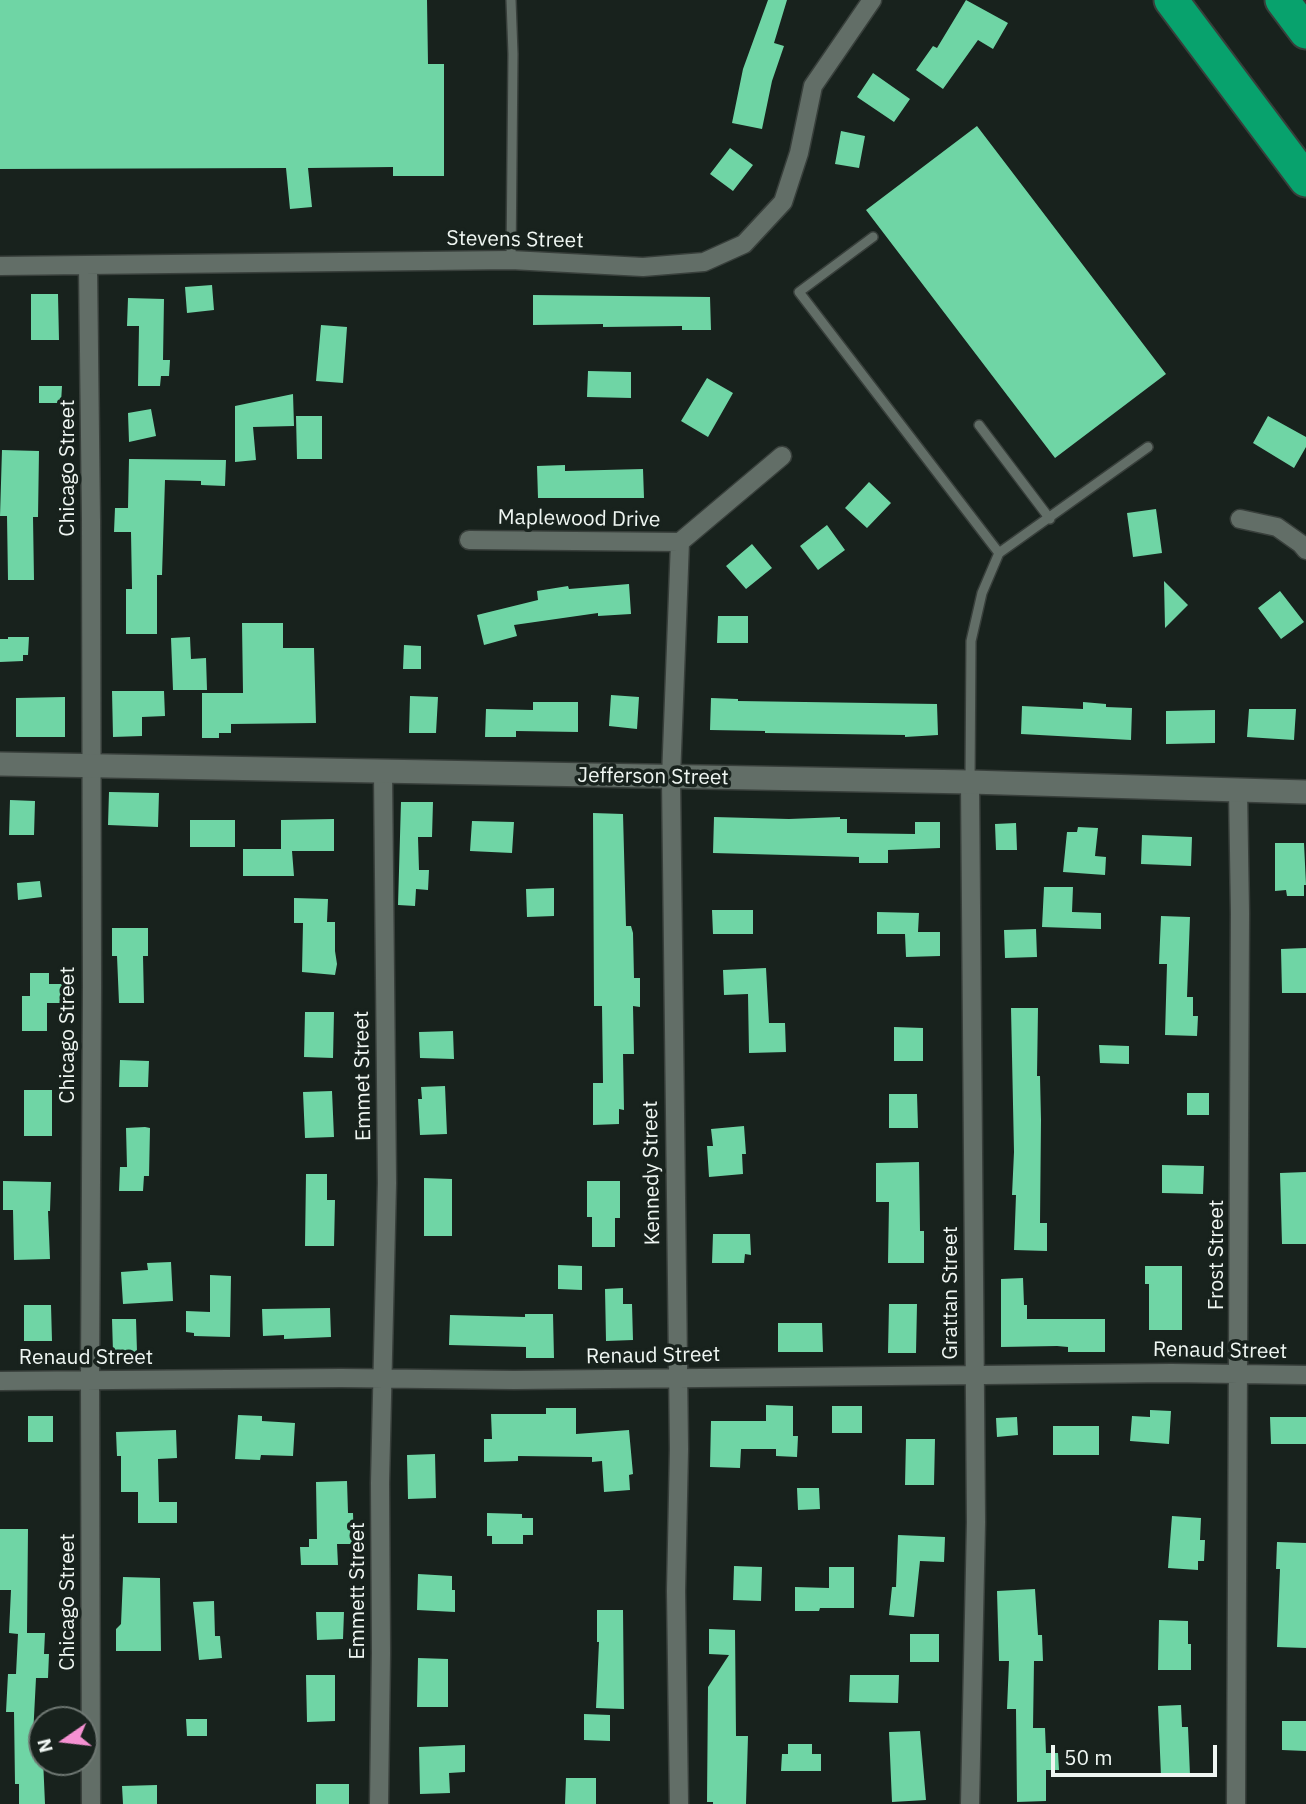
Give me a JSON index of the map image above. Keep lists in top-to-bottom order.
{
  "streets": {
    "street": [
      "Stevens Street",
      "Chicago Street",
      "Maplewood Drive",
      "Jefferson Street",
      "Emmet Street",
      "Kennedy Street",
      "Frost Street",
      "Grattan Street",
      "Renaud Street",
      "Emmett Street"
    ]
  },
  "crossings": [
    ["Stevens Street", "Chicago Street"],
    ["Chicago Street", "Jefferson Street"],
    ["Chicago Street", "Renaud Street"],
    ["Maplewood Drive", "Kennedy Street"],
    ["Jefferson Street", "Emmet Street"],
    ["Jefferson Street", "Kennedy Street"],
    ["Jefferson Street", "Frost Street"],
    ["Jefferson Street", "Grattan Street"],
    ["Emmet Street", "Renaud Street"],
    ["Emmet Street", "Emmett Street"],
    ["Kennedy Street", "Renaud Street"],
    ["Frost Street", "Renaud Street"],
    ["Grattan Street", "Renaud Street"],
    ["Renaud Street", "Emmett Street"]
  ],
  "scale_bar": "50 m",
  "north": "left"
}
